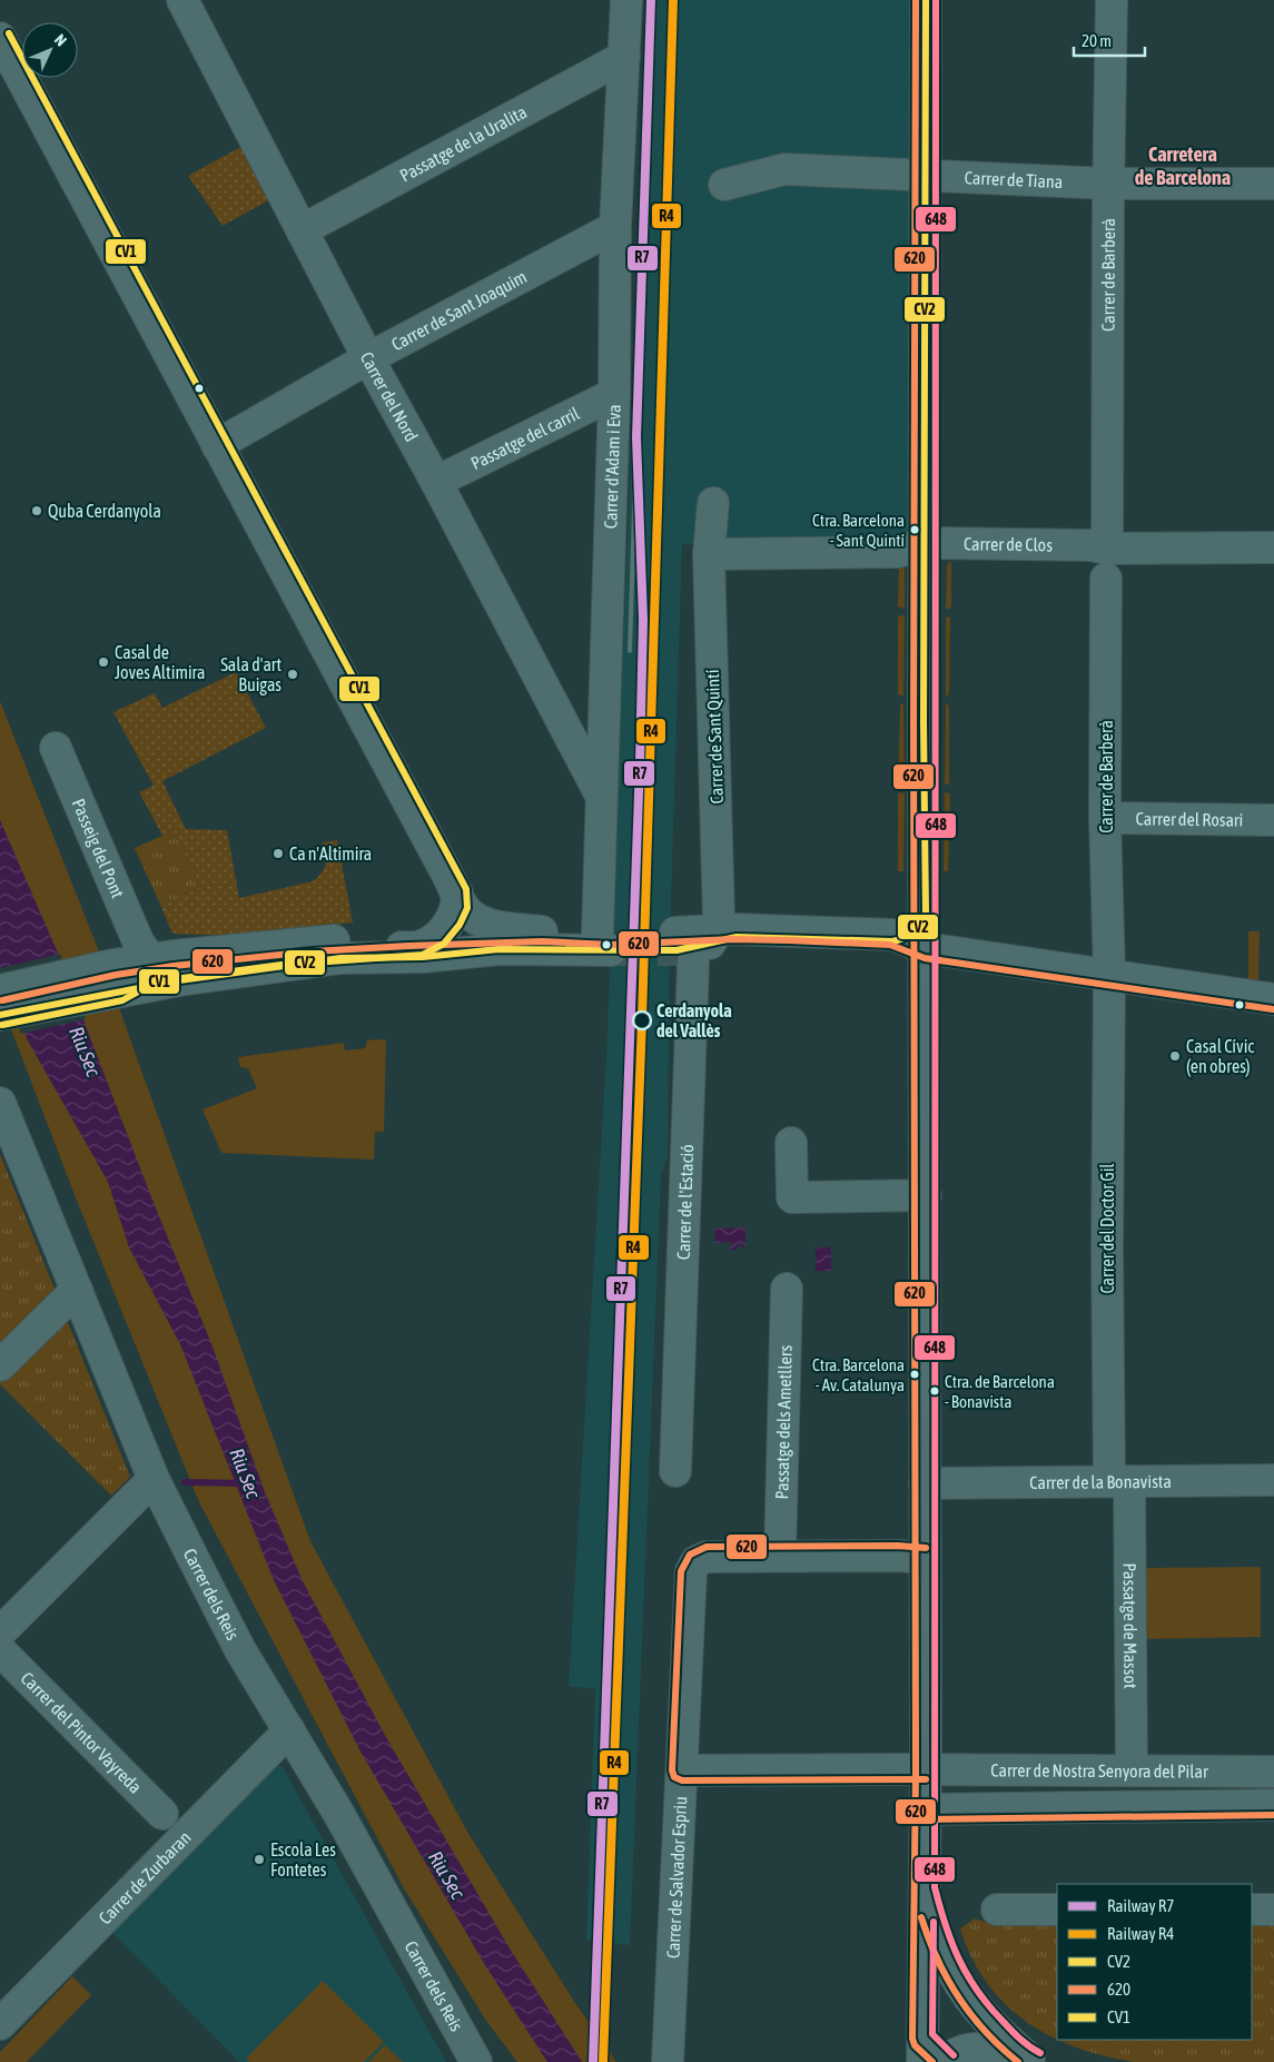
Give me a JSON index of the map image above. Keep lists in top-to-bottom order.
{
  "streets": {
    "street": [
      "Passatge de la Uralita",
      "Carrer de Tiana",
      "Carrer de Barberà",
      "Carrer de Sant Joaquim",
      "Carrer del Nord",
      "Passatge del carril",
      "Carrer d'Adam i Eva",
      "Carrer de Clos",
      "Carrer de Sant Quintí",
      "Carrer del Rosari",
      "Passeig del Pont",
      "Carrer de l'Estació",
      "Carrer del Doctor Gil",
      "Passatge dels Ametllers",
      "Carrer de la Bonavista",
      "Carrer dels Reis",
      "Passatge de Massot",
      "Carrer del Pintor Vayreda",
      "Carrer de Nostra Senyora del Pilar",
      "Carrer de Salvador Espriu",
      "Carrer de Zurbaran"
    ]
  },
  "crossings": [
    ["Passatge de la Uralita", "Carrer del Nord"],
    ["Passatge de la Uralita", "Carrer d'Adam i Eva"],
    ["Carrer de Tiana", "Carrer de Barberà"],
    ["Carrer de Barberà", "Carrer de Clos"],
    ["Carrer de Barberà", "Carrer del Rosari"],
    ["Carrer de Barberà", "Carrer del Doctor Gil"],
    ["Carrer de Sant Joaquim", "Carrer del Nord"],
    ["Carrer de Sant Joaquim", "Carrer d'Adam i Eva"],
    ["Carrer del Nord", "Passatge del carril"],
    ["Carrer del Nord", "Carrer d'Adam i Eva"],
    ["Passatge del carril", "Carrer d'Adam i Eva"],
    ["Carrer de Clos", "Carrer de Sant Quintí"],
    ["Carrer de Sant Quintí", "Carrer de l'Estació"],
    ["Carrer del Doctor Gil", "Carrer de la Bonavista"],
    ["Carrer del Doctor Gil", "Passatge de Massot"],
    ["Passatge dels Ametllers", "Carrer de Salvador Espriu"],
    ["Carrer de la Bonavista", "Passatge de Massot"],
    ["Carrer dels Reis", "Carrer de Zurbaran"],
    ["Passatge de Massot", "Carrer de Nostra Senyora del Pilar"],
    ["Carrer de Nostra Senyora del Pilar", "Carrer de Salvador Espriu"]
  ],
  "districts": ["Carretera de Barcelona"],
  "water": ["Riu Sec"],
  "places": [
    "Quba Cerdanyola",
    "Ctra. Barcelona - Sant Quintí",
    "Casal de Joves Altimira",
    "Sala d'art Buigas",
    "Ca n'Altimira",
    "Cerdanyola del Vallès",
    "Casal Cívic (en obres)",
    "Ctra. Barcelona - Av. Catalunya",
    "Ctra. de Barcelona - Bonavista",
    "Escola Les Fontetes"
  ],
  "lines": [
    "rail line R7",
    "rail line R4",
    "transit line CV2",
    "transit line 620",
    "transit line 648",
    "transit line CV1"
  ],
  "legend": [
    "Railway R7",
    "Railway R4",
    "CV2",
    "620",
    "CV1"
  ],
  "scale_bar": "20 m",
  "north": "top right"
}
